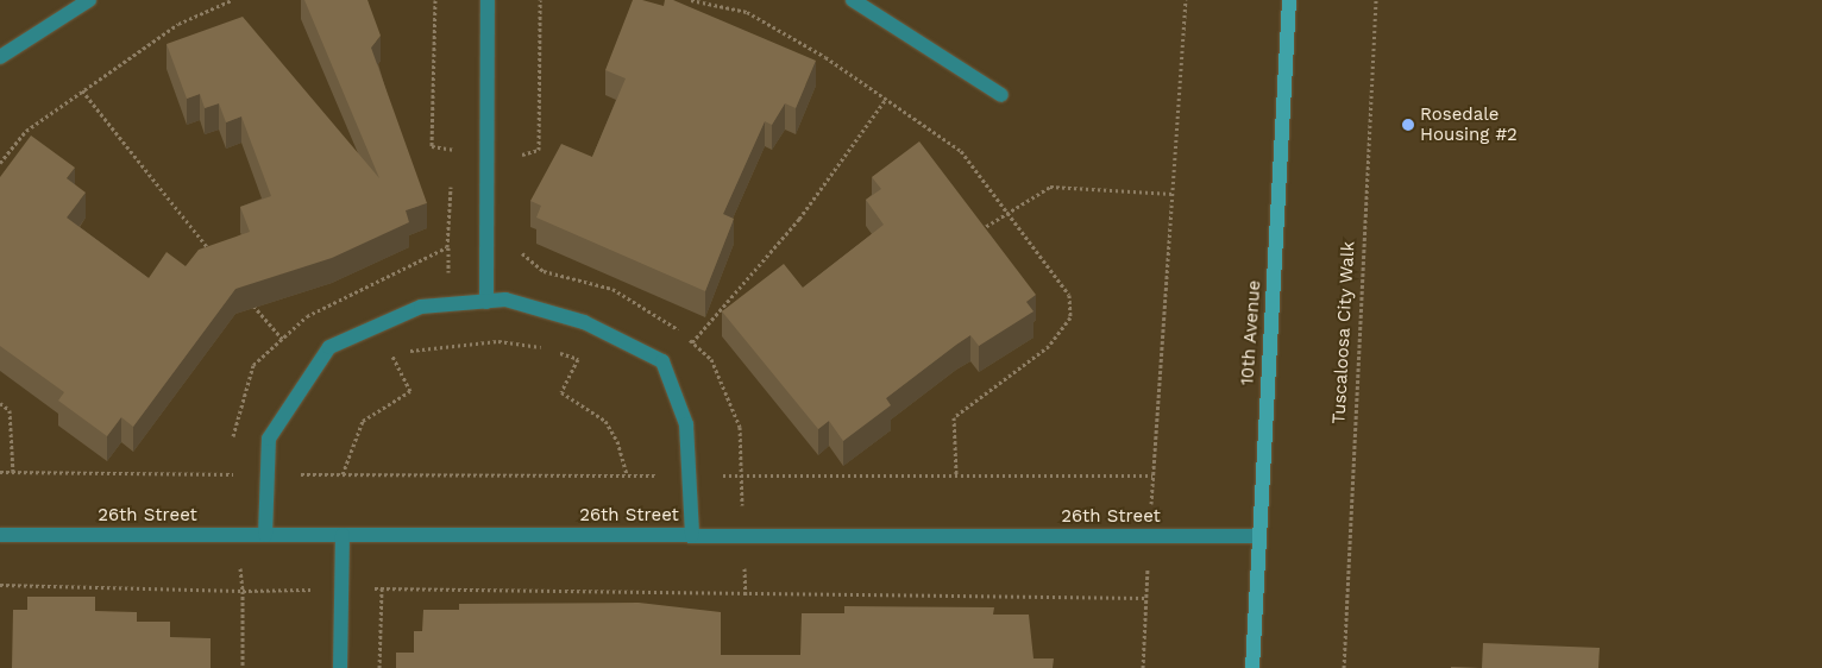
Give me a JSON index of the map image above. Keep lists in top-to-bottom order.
{
  "streets": {
    "main road": ["10th Avenue"],
    "street": ["26th Street"],
    "path": ["Tuscaloosa City Walk"]
  },
  "crossings": [
    ["10th Avenue", "26th Street"]
  ],
  "places": ["Rosedale Housing #2"]
}
